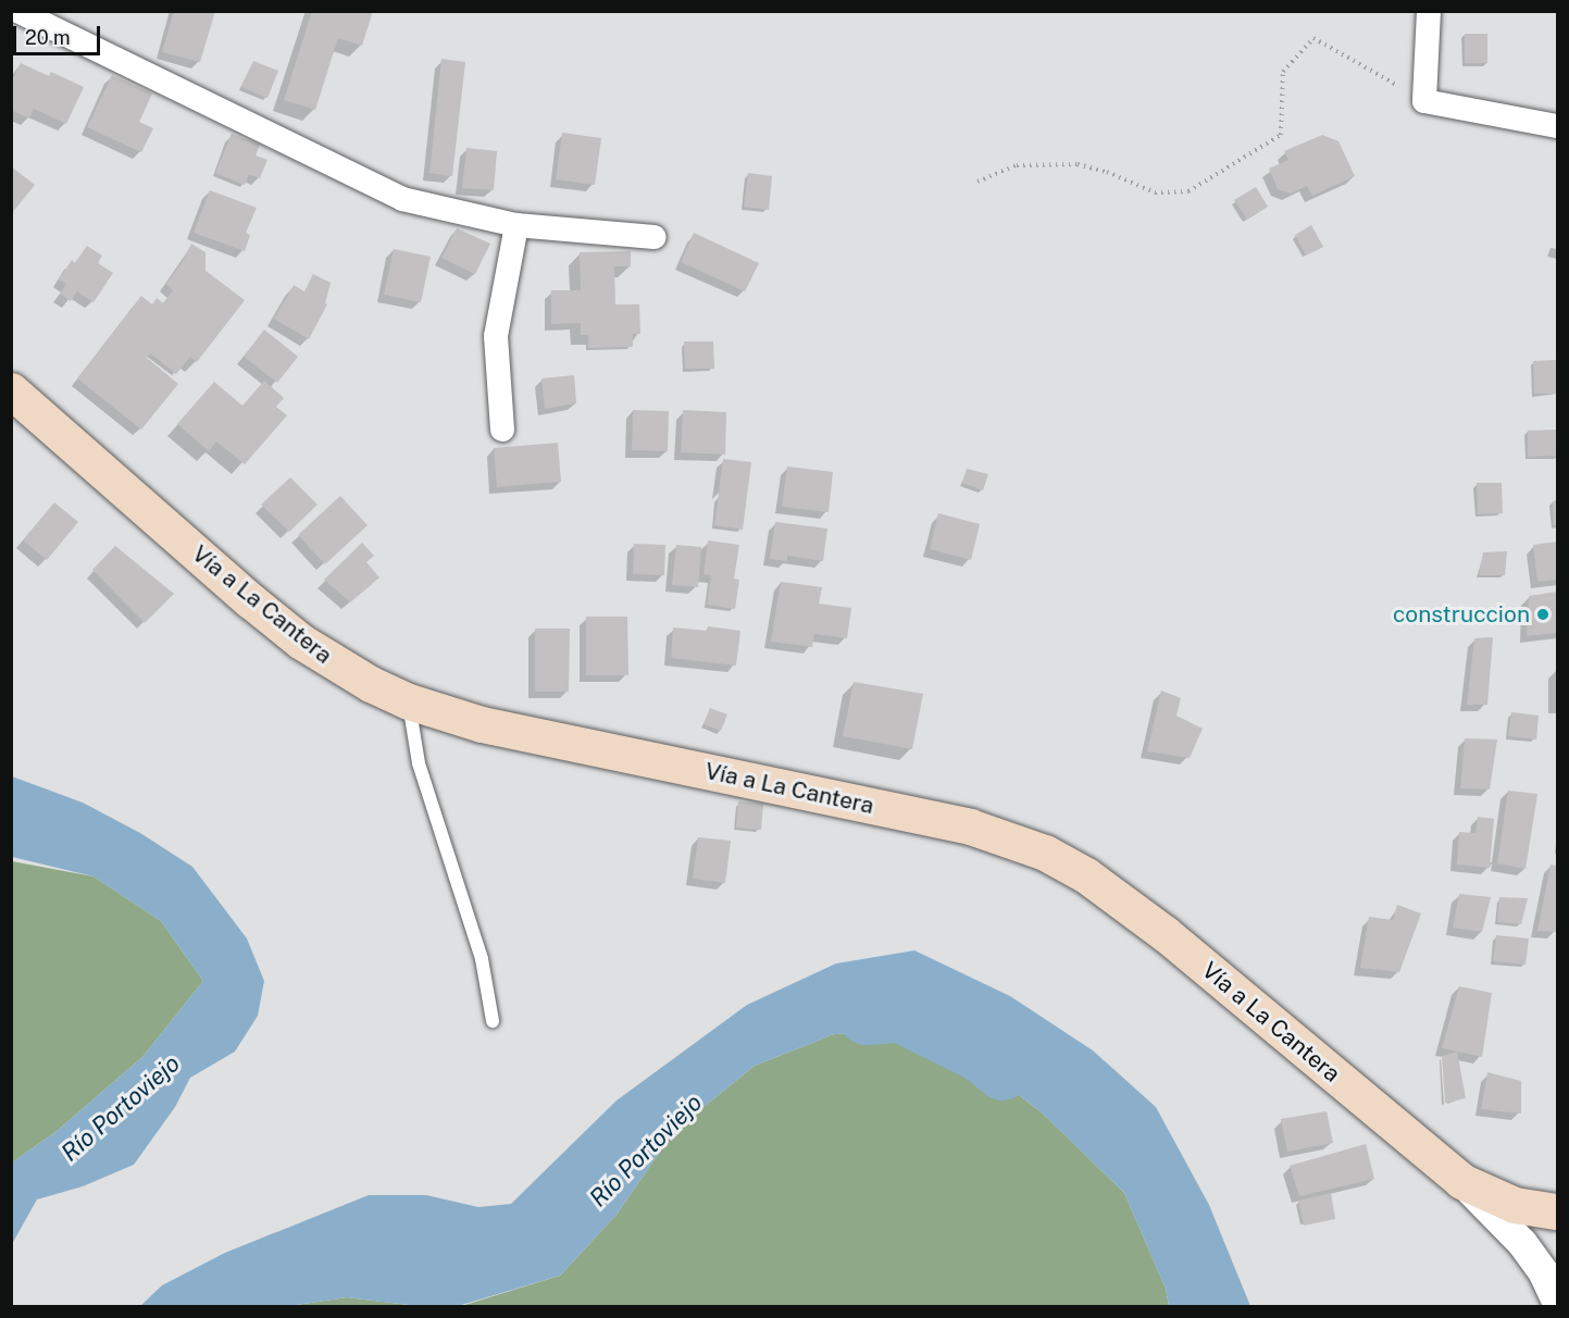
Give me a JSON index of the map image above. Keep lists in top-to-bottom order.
{
  "streets": {
    "main road": ["Vía a La Cantera"]
  },
  "water": ["Río Portoviejo"],
  "places": ["construccion"],
  "scale_bar": "20 m"
}
